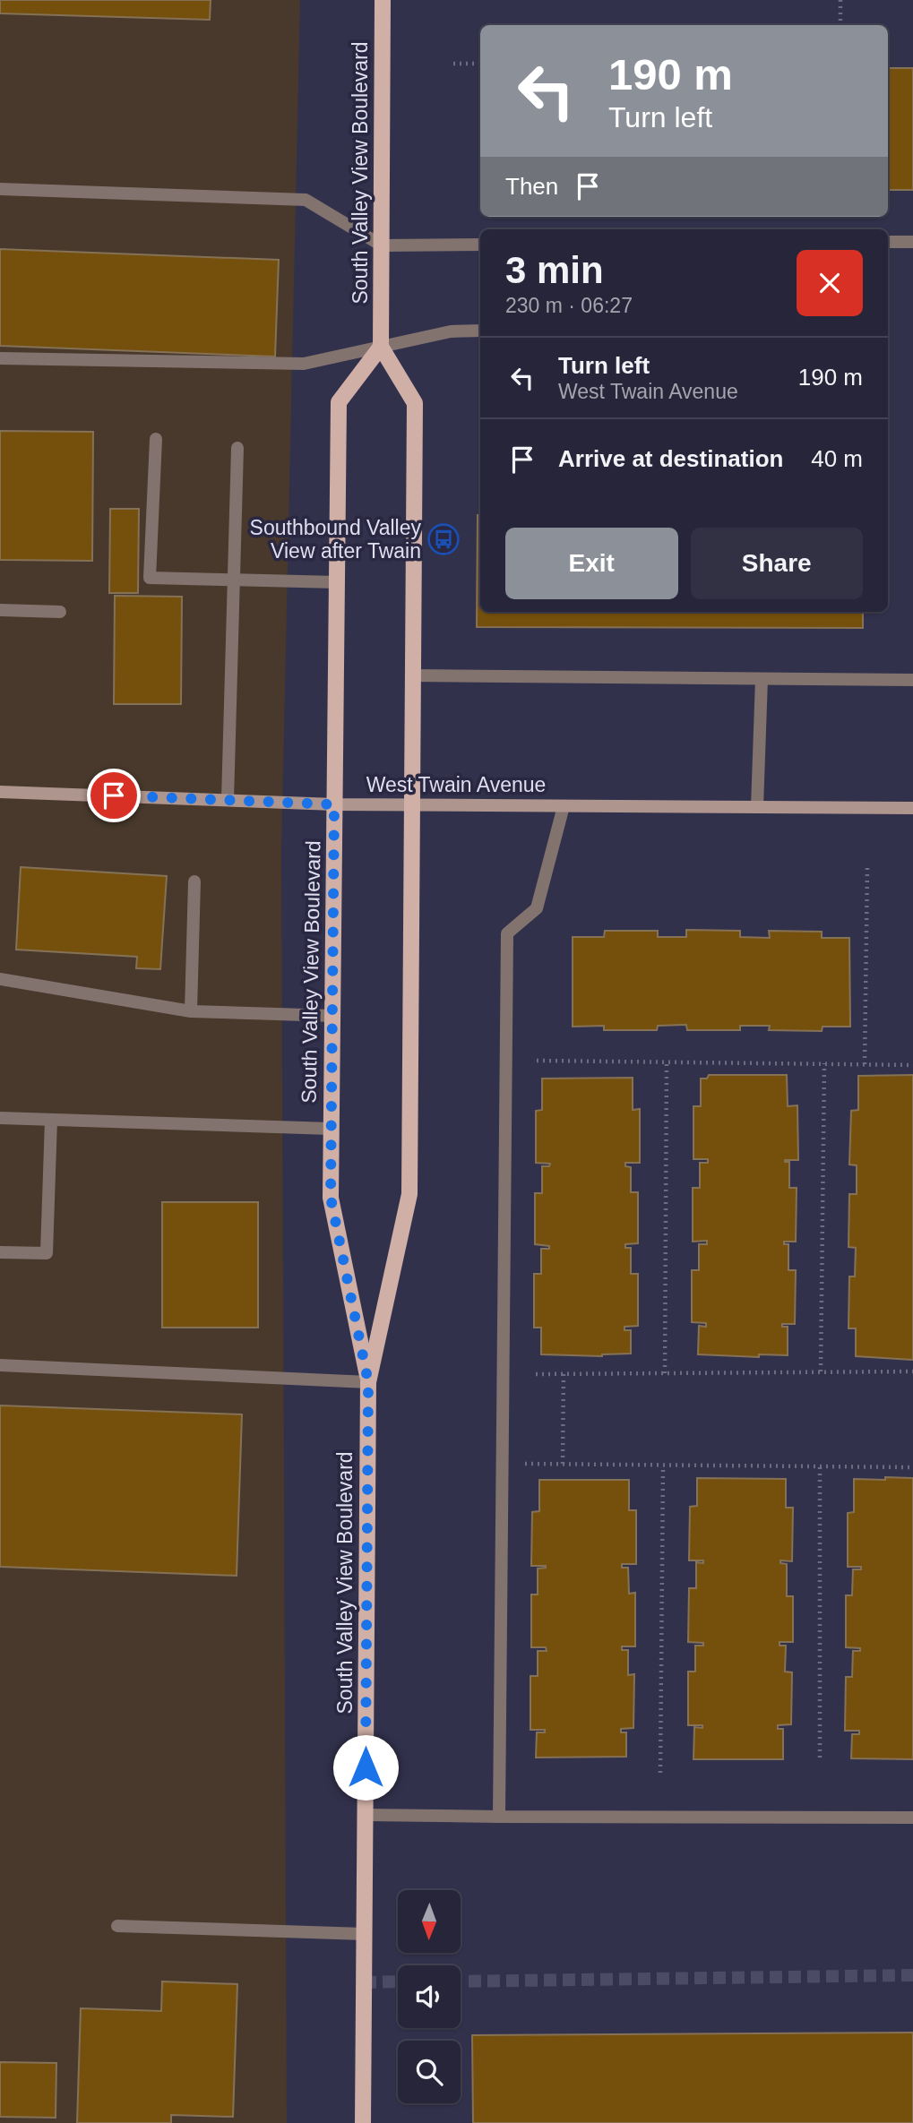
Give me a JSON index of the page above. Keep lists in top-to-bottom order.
{
  "streets": {
    "main road": ["South Valley View Boulevard", "West Twain Avenue"]
  },
  "crossings": [
    ["South Valley View Boulevard", "West Twain Avenue"]
  ],
  "places": {
    "bus stop": ["Southbound Valley View after Twain"]
  },
  "north": "bottom",
  "page": {
    "turn": ["190 m", "Turn left"],
    "then": "Then",
    "heading": ["3 min", "230 m · 06:27"],
    "list": [
      {
        "name": "Turn left",
        "note": "West Twain Avenue",
        "value": "190 m"
      },
      {
        "name": "Arrive at destination",
        "value": "40 m"
      }
    ],
    "buttons": ["Exit", "Share"]
  }
}
